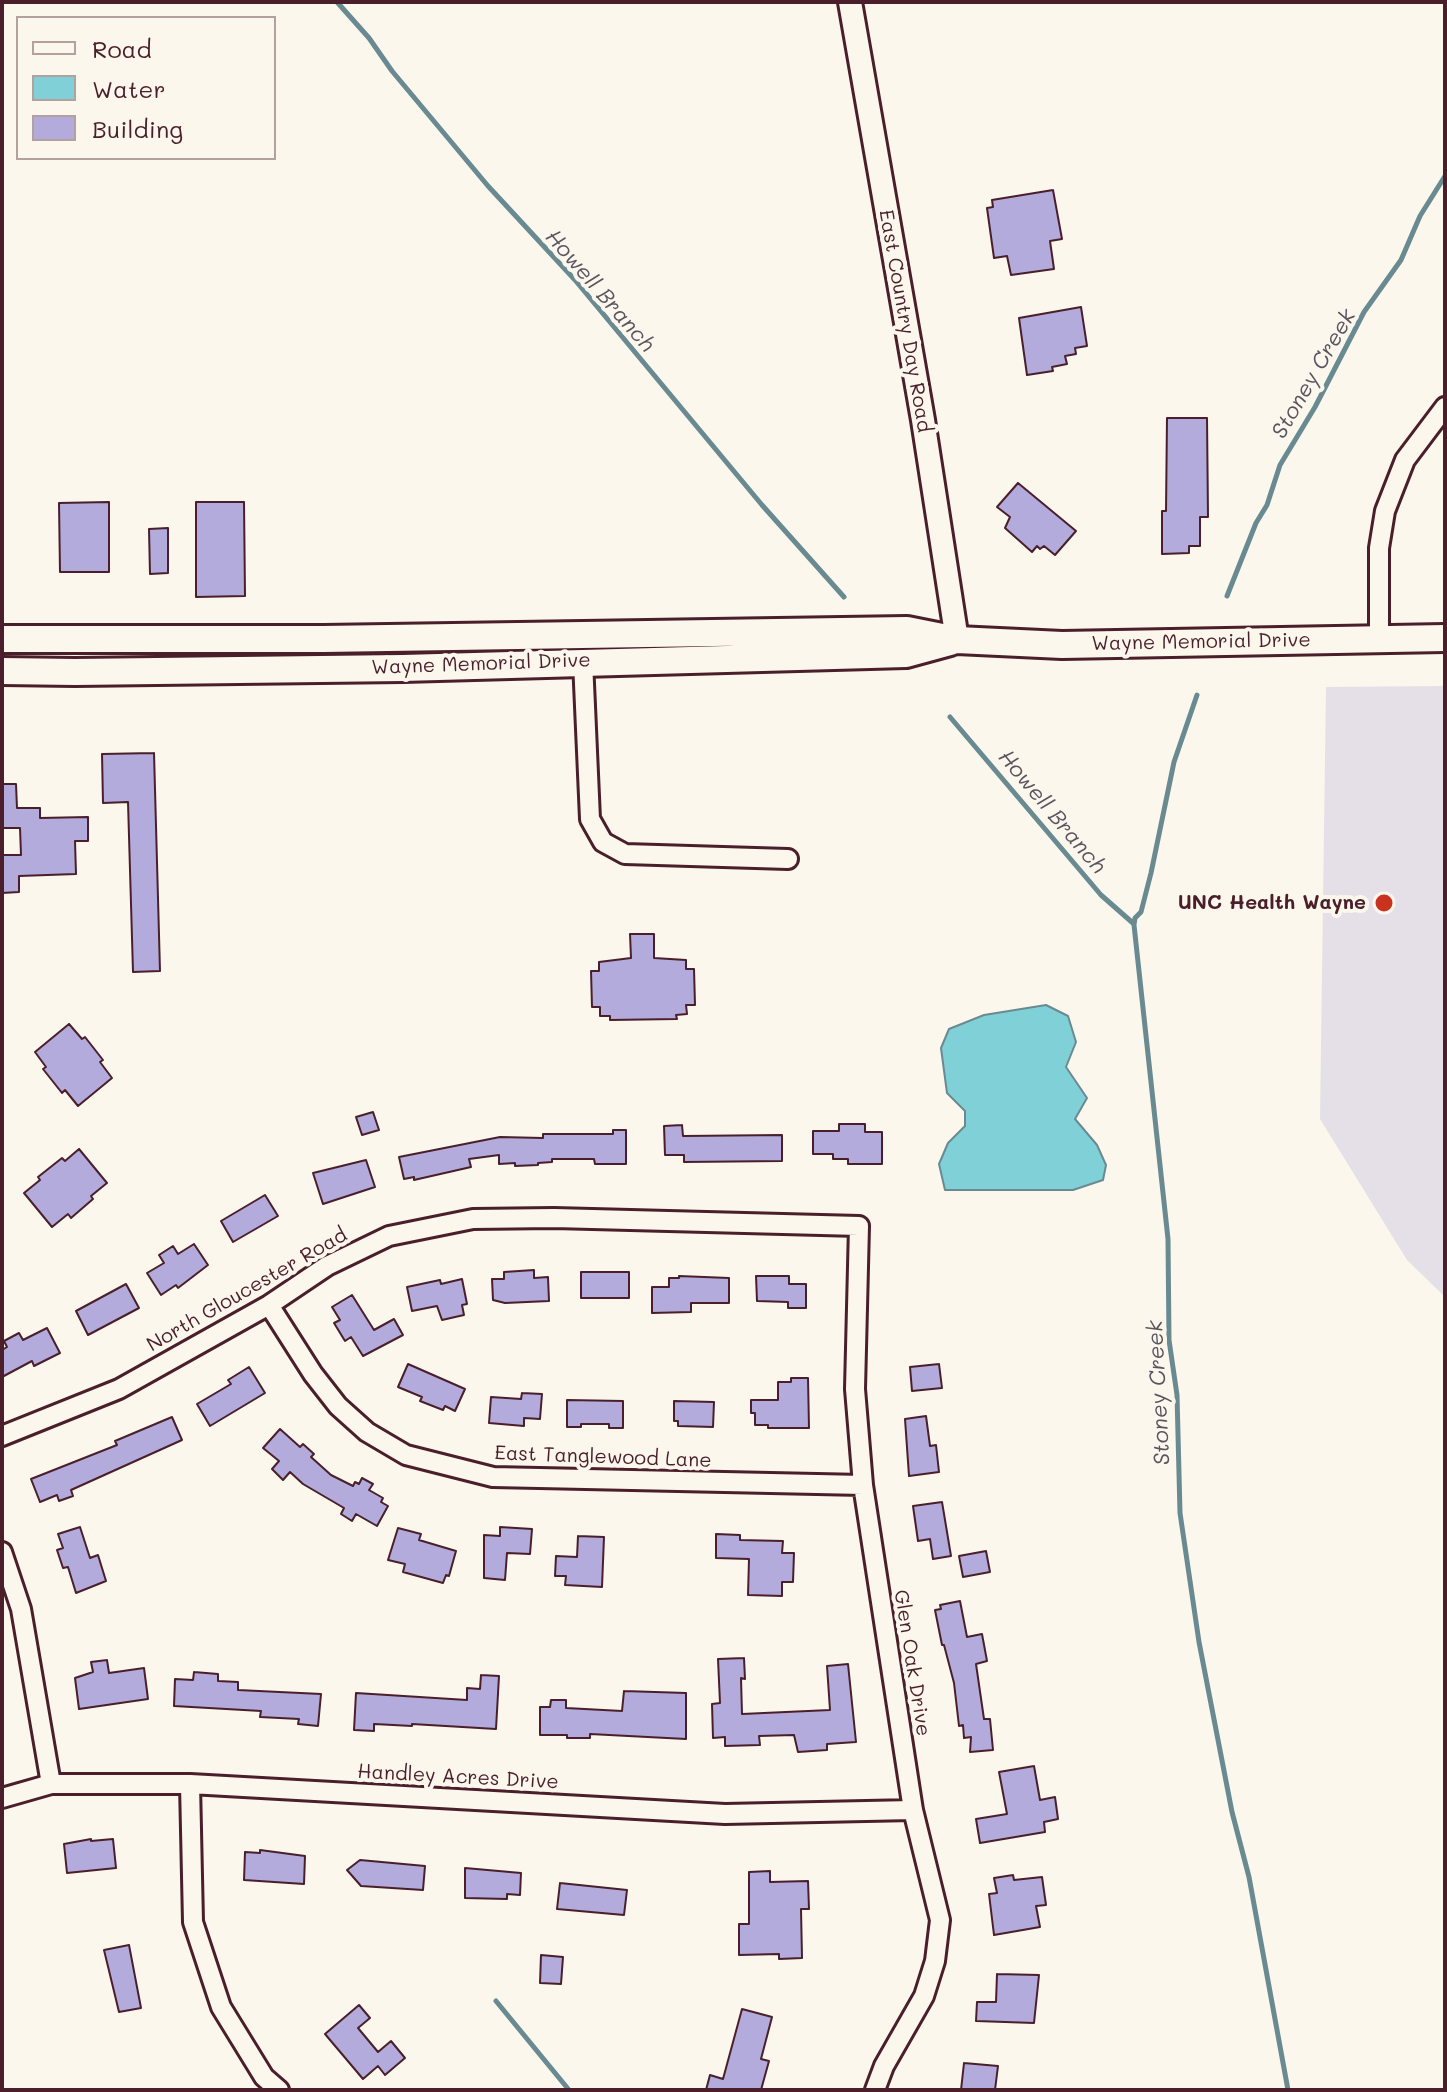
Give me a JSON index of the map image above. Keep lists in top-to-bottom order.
{
  "streets": {
    "main road": ["Wayne Memorial Drive"],
    "street": [
      "East Country Day Road",
      "North Gloucester Road",
      "East Tanglewood Lane",
      "Glen Oak Drive",
      "Handley Acres Drive"
    ]
  },
  "crossings": [
    ["East Country Day Road", "Wayne Memorial Drive"],
    ["North Gloucester Road", "East Tanglewood Lane"],
    ["North Gloucester Road", "Glen Oak Drive"],
    ["East Tanglewood Lane", "Glen Oak Drive"],
    ["Glen Oak Drive", "Handley Acres Drive"]
  ],
  "water": ["Howell Branch", "Stoney Creek"],
  "places": ["UNC Health Wayne"],
  "legend": ["Road", "Water", "Building"]
}
